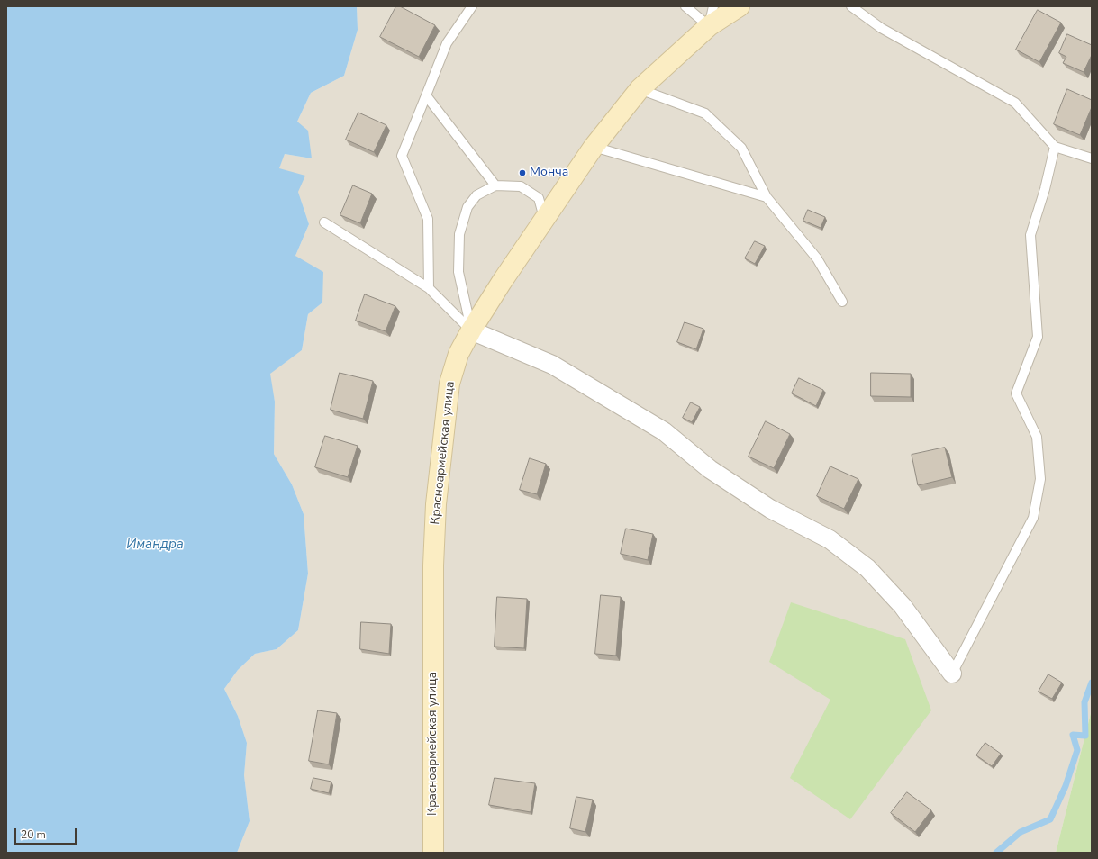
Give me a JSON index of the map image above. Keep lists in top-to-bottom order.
{
  "streets": {
    "street": ["Красноармейская улица"]
  },
  "water": ["Имандра"],
  "places": ["Монча"],
  "scale_bar": "20 m"
}
